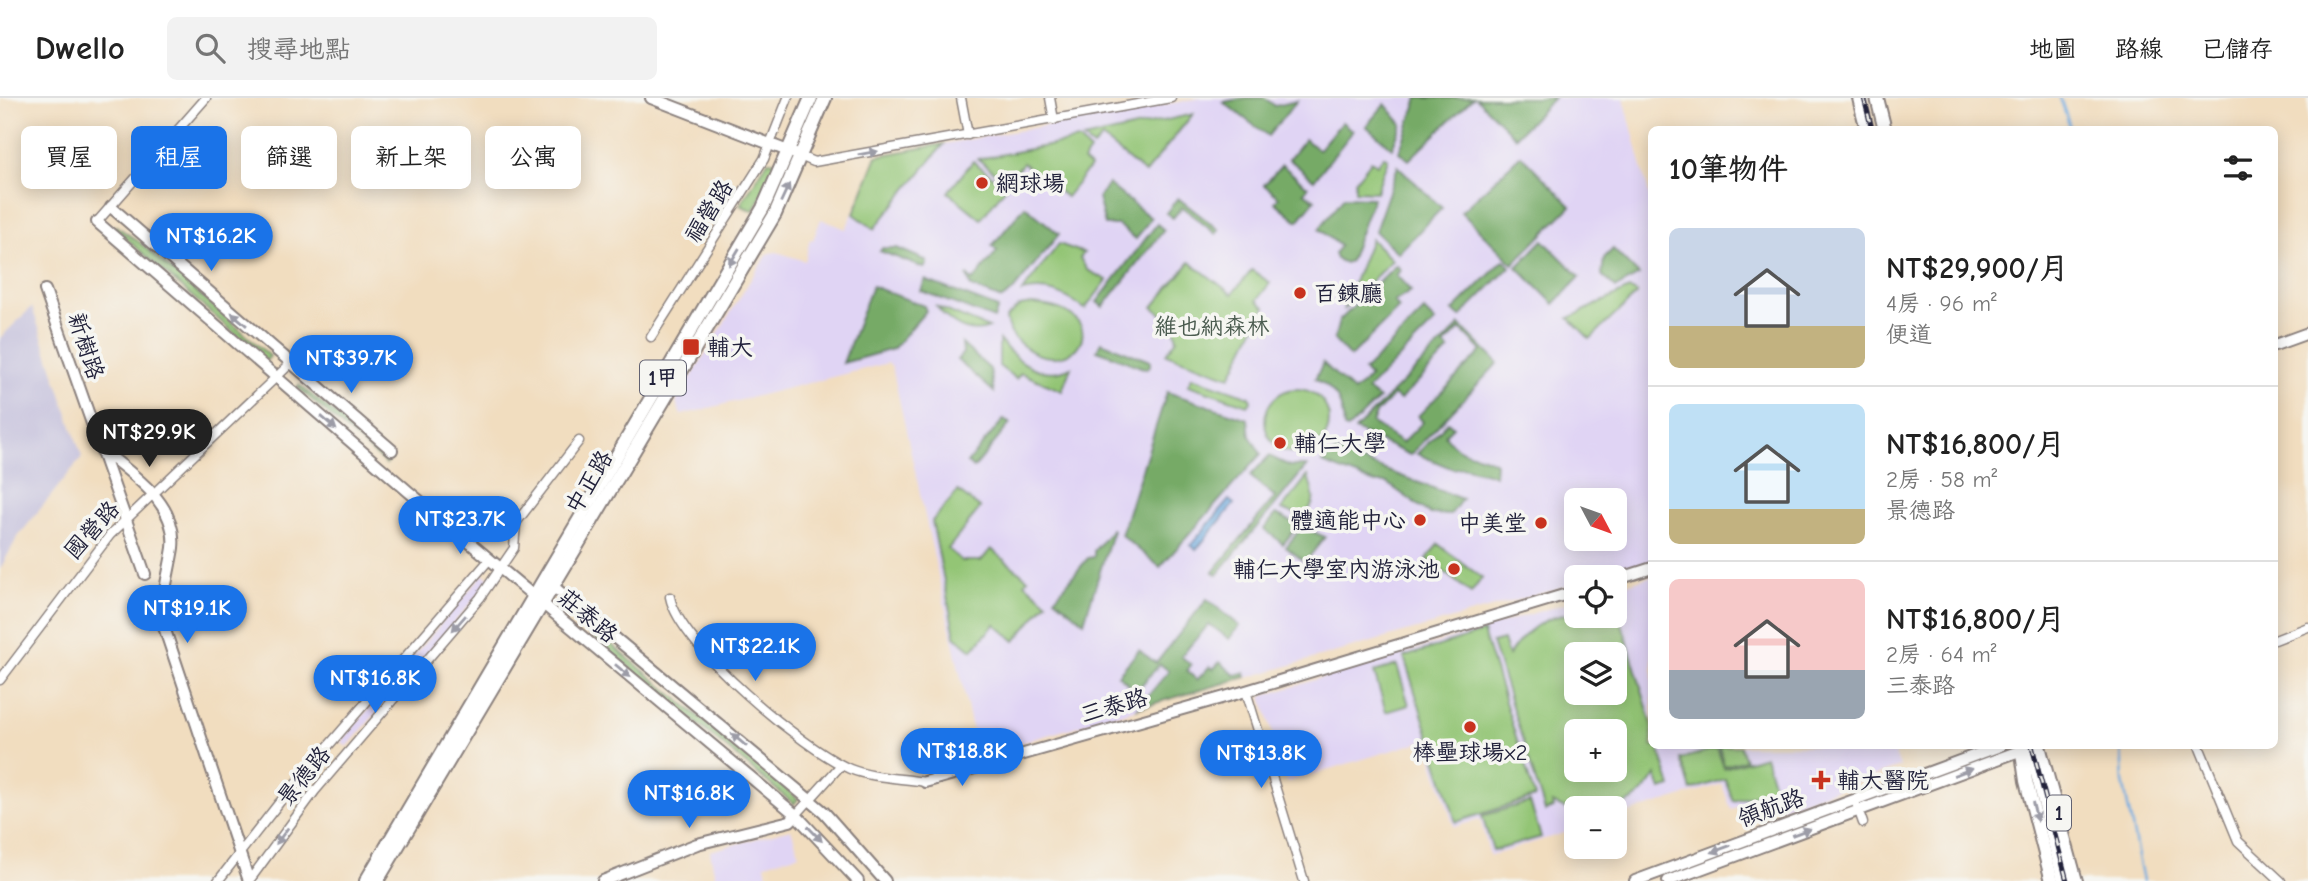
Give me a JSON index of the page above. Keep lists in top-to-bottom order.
{
  "streets": {
    "main road": ["1甲", "中正路", "1"],
    "street": [
      "福營路",
      "新樹路",
      "國營路",
      "莊泰路",
      "三泰路",
      "景德路",
      "領航路"
    ]
  },
  "crossings": [
    ["新樹路", "國營路"],
    ["中正路", "莊泰路"],
    ["國營路", "莊泰路"],
    ["莊泰路", "景德路"]
  ],
  "parks": ["維也納森林"],
  "places": {
    "other": [
      "網球場",
      "百鍊廳",
      "輔仁大學",
      "體適能中心",
      "中美堂",
      "輔仁大學室內游泳池",
      "棒壘球場x2"
    ],
    "transit": ["輔大"],
    "health": ["輔大醫院"]
  },
  "north": "bottom right",
  "page": {
    "header": "Dwello",
    "search": "搜尋地點",
    "nav": ["地圖", "路線", "已儲存"],
    "chip": [
      "買屋",
      "租屋",
      "篩選",
      "新上架",
      "公寓"
    ],
    "heading": "10筆物件",
    "list": [
      {
        "name": "NT$29,900/月",
        "note": "4房 · 96 m² · 便道"
      },
      {
        "name": "NT$16,800/月",
        "note": "2房 · 58 m² · 景德路"
      },
      {
        "name": "NT$16,800/月",
        "note": "2房 · 64 m² · 三泰路"
      }
    ],
    "price": [
      "NT$16.2K",
      "NT$39.7K",
      "NT$29.9K",
      "NT$23.7K",
      "NT$19.1K",
      "NT$22.1K",
      "NT$16.8K",
      "NT$18.8K",
      "NT$13.8K",
      "NT$16.8K"
    ],
    "map_buttons": ["+", "−"]
  }
}
